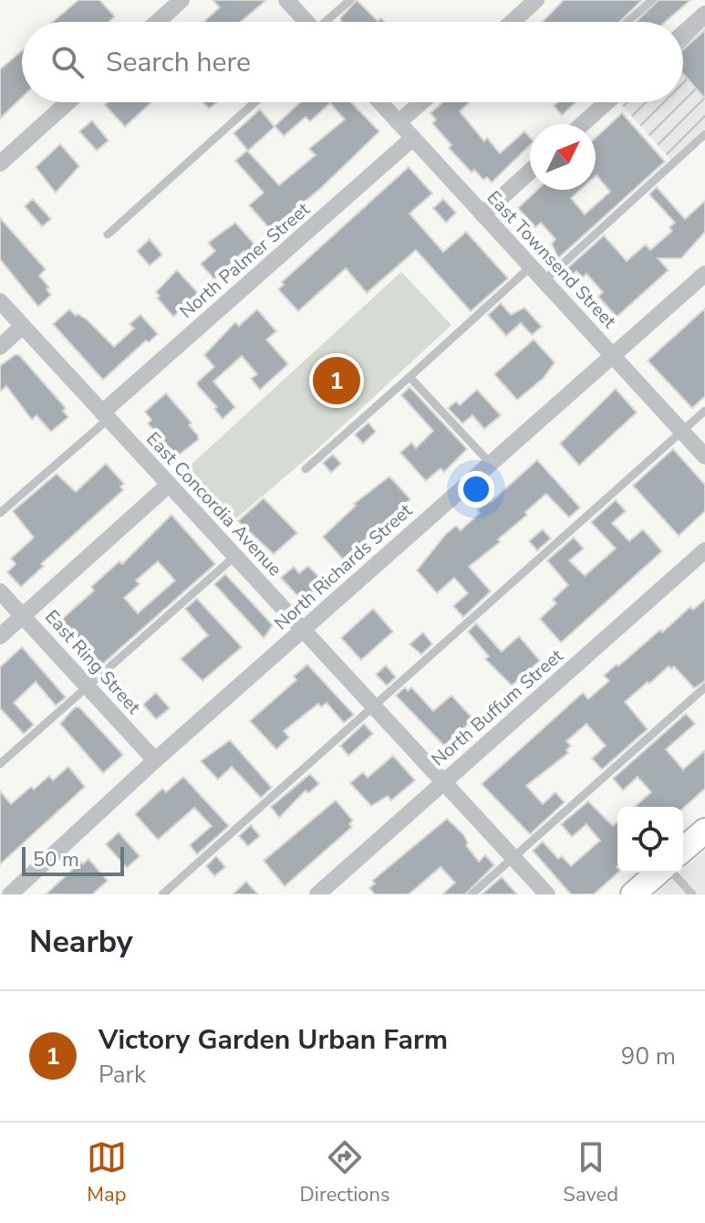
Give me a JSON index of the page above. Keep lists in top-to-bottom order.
{
  "streets": {
    "street": [
      "East Townsend Street",
      "North Palmer Street",
      "East Concordia Avenue",
      "North Richards Street",
      "East Ring Street",
      "North Buffum Street"
    ]
  },
  "crossings": [
    ["East Townsend Street", "North Palmer Street"],
    ["East Townsend Street", "North Richards Street"],
    ["North Palmer Street", "East Concordia Avenue"],
    ["East Concordia Avenue", "North Richards Street"],
    ["East Concordia Avenue", "North Buffum Street"],
    ["North Richards Street", "East Ring Street"]
  ],
  "scale_bar": "50 m",
  "north": "top right",
  "page": {
    "search": "Search here",
    "pins": "1",
    "scale": "50 m",
    "heading": "Nearby",
    "list": [
      {
        "mark": "1",
        "name": "Victory Garden Urban Farm",
        "note": "Park",
        "value": "90 m"
      }
    ],
    "nav": ["Map", "Directions", "Saved"]
  }
}
